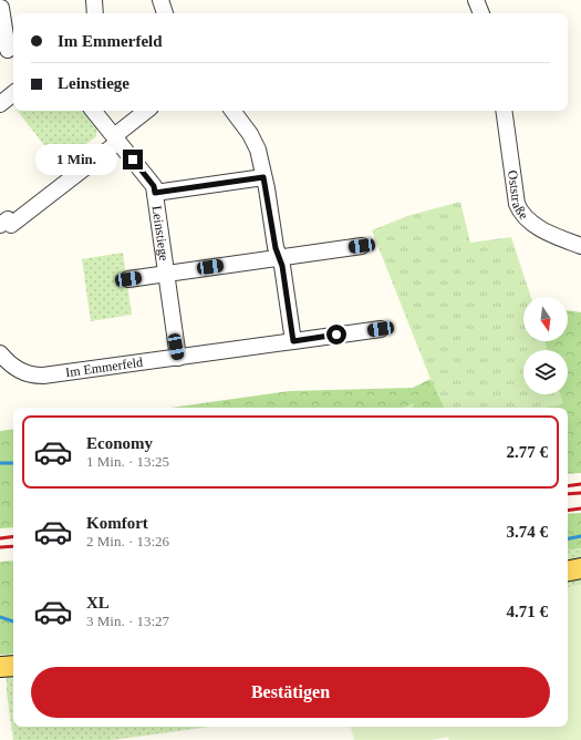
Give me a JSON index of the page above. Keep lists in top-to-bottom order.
{
  "streets": {
    "street": ["Oststraße", "Leinstiege", "Im Emmerfeld"]
  },
  "crossings": [
    ["Leinstiege", "Im Emmerfeld"]
  ],
  "north": "bottom",
  "page": {
    "banner": ["Im Emmerfeld", "Leinstiege"],
    "bubble": "1 Min.",
    "list": [
      {
        "name": "Economy",
        "note": "1 Min. · 13:25",
        "value": "2.77 €"
      },
      {
        "name": "Komfort",
        "note": "2 Min. · 13:26",
        "value": "3.74 €"
      },
      {
        "name": "XL",
        "note": "3 Min. · 13:27",
        "value": "4.71 €"
      }
    ],
    "buttons": "Bestätigen"
  }
}
